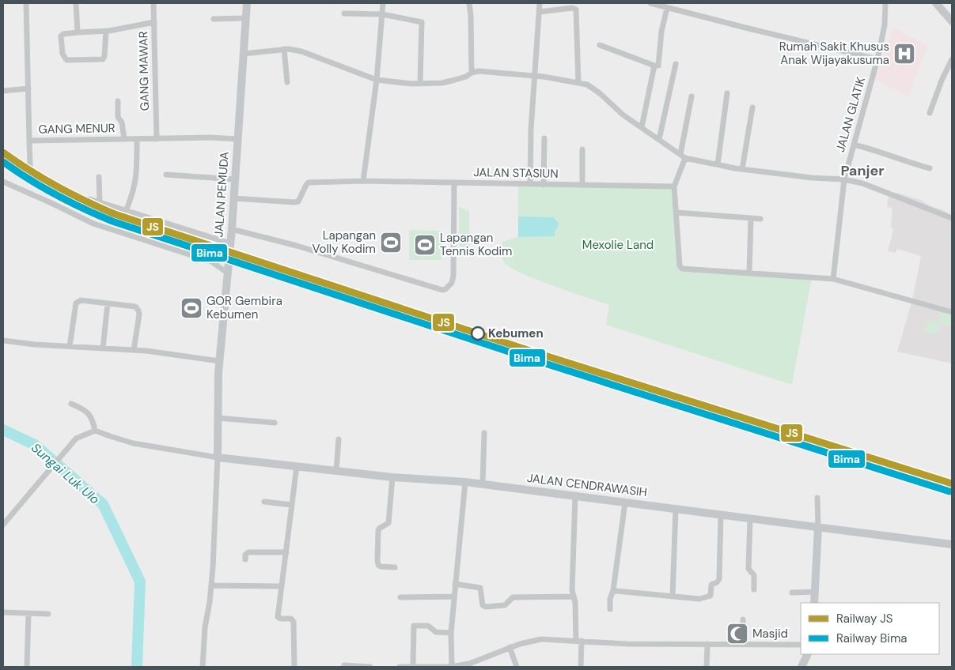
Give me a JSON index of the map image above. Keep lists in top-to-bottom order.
{
  "streets": {
    "main road": ["JALAN PEMUDA", "JALAN CENDRAWASIH"],
    "street": [
      "GANG MAWAR",
      "JALAN GLATIK",
      "GANG MENUR",
      "JALAN STASIUN"
    ]
  },
  "crossings": [
    ["GANG MAWAR", "GANG MENUR"],
    ["GANG MENUR", "JALAN PEMUDA"],
    ["JALAN STASIUN", "JALAN PEMUDA"],
    ["JALAN PEMUDA", "JALAN CENDRAWASIH"]
  ],
  "districts": ["Panjer"],
  "water": ["Sungai Luk Ulo"],
  "parks": ["Mexolie Land"],
  "places": {
    "hospital": ["Rumah Sakit Khusus Anak Wijayakusuma"],
    "sports": ["Lapangan Volly Kodim", "Lapangan Tennis Kodim", "GOR Gembira Kebumen"],
    "other": ["Kebumen"],
    "mosque": ["Masjid"]
  },
  "lines": ["rail line JS", "rail line Bima"],
  "legend": ["Railway JS", "Railway Bima"]
}
